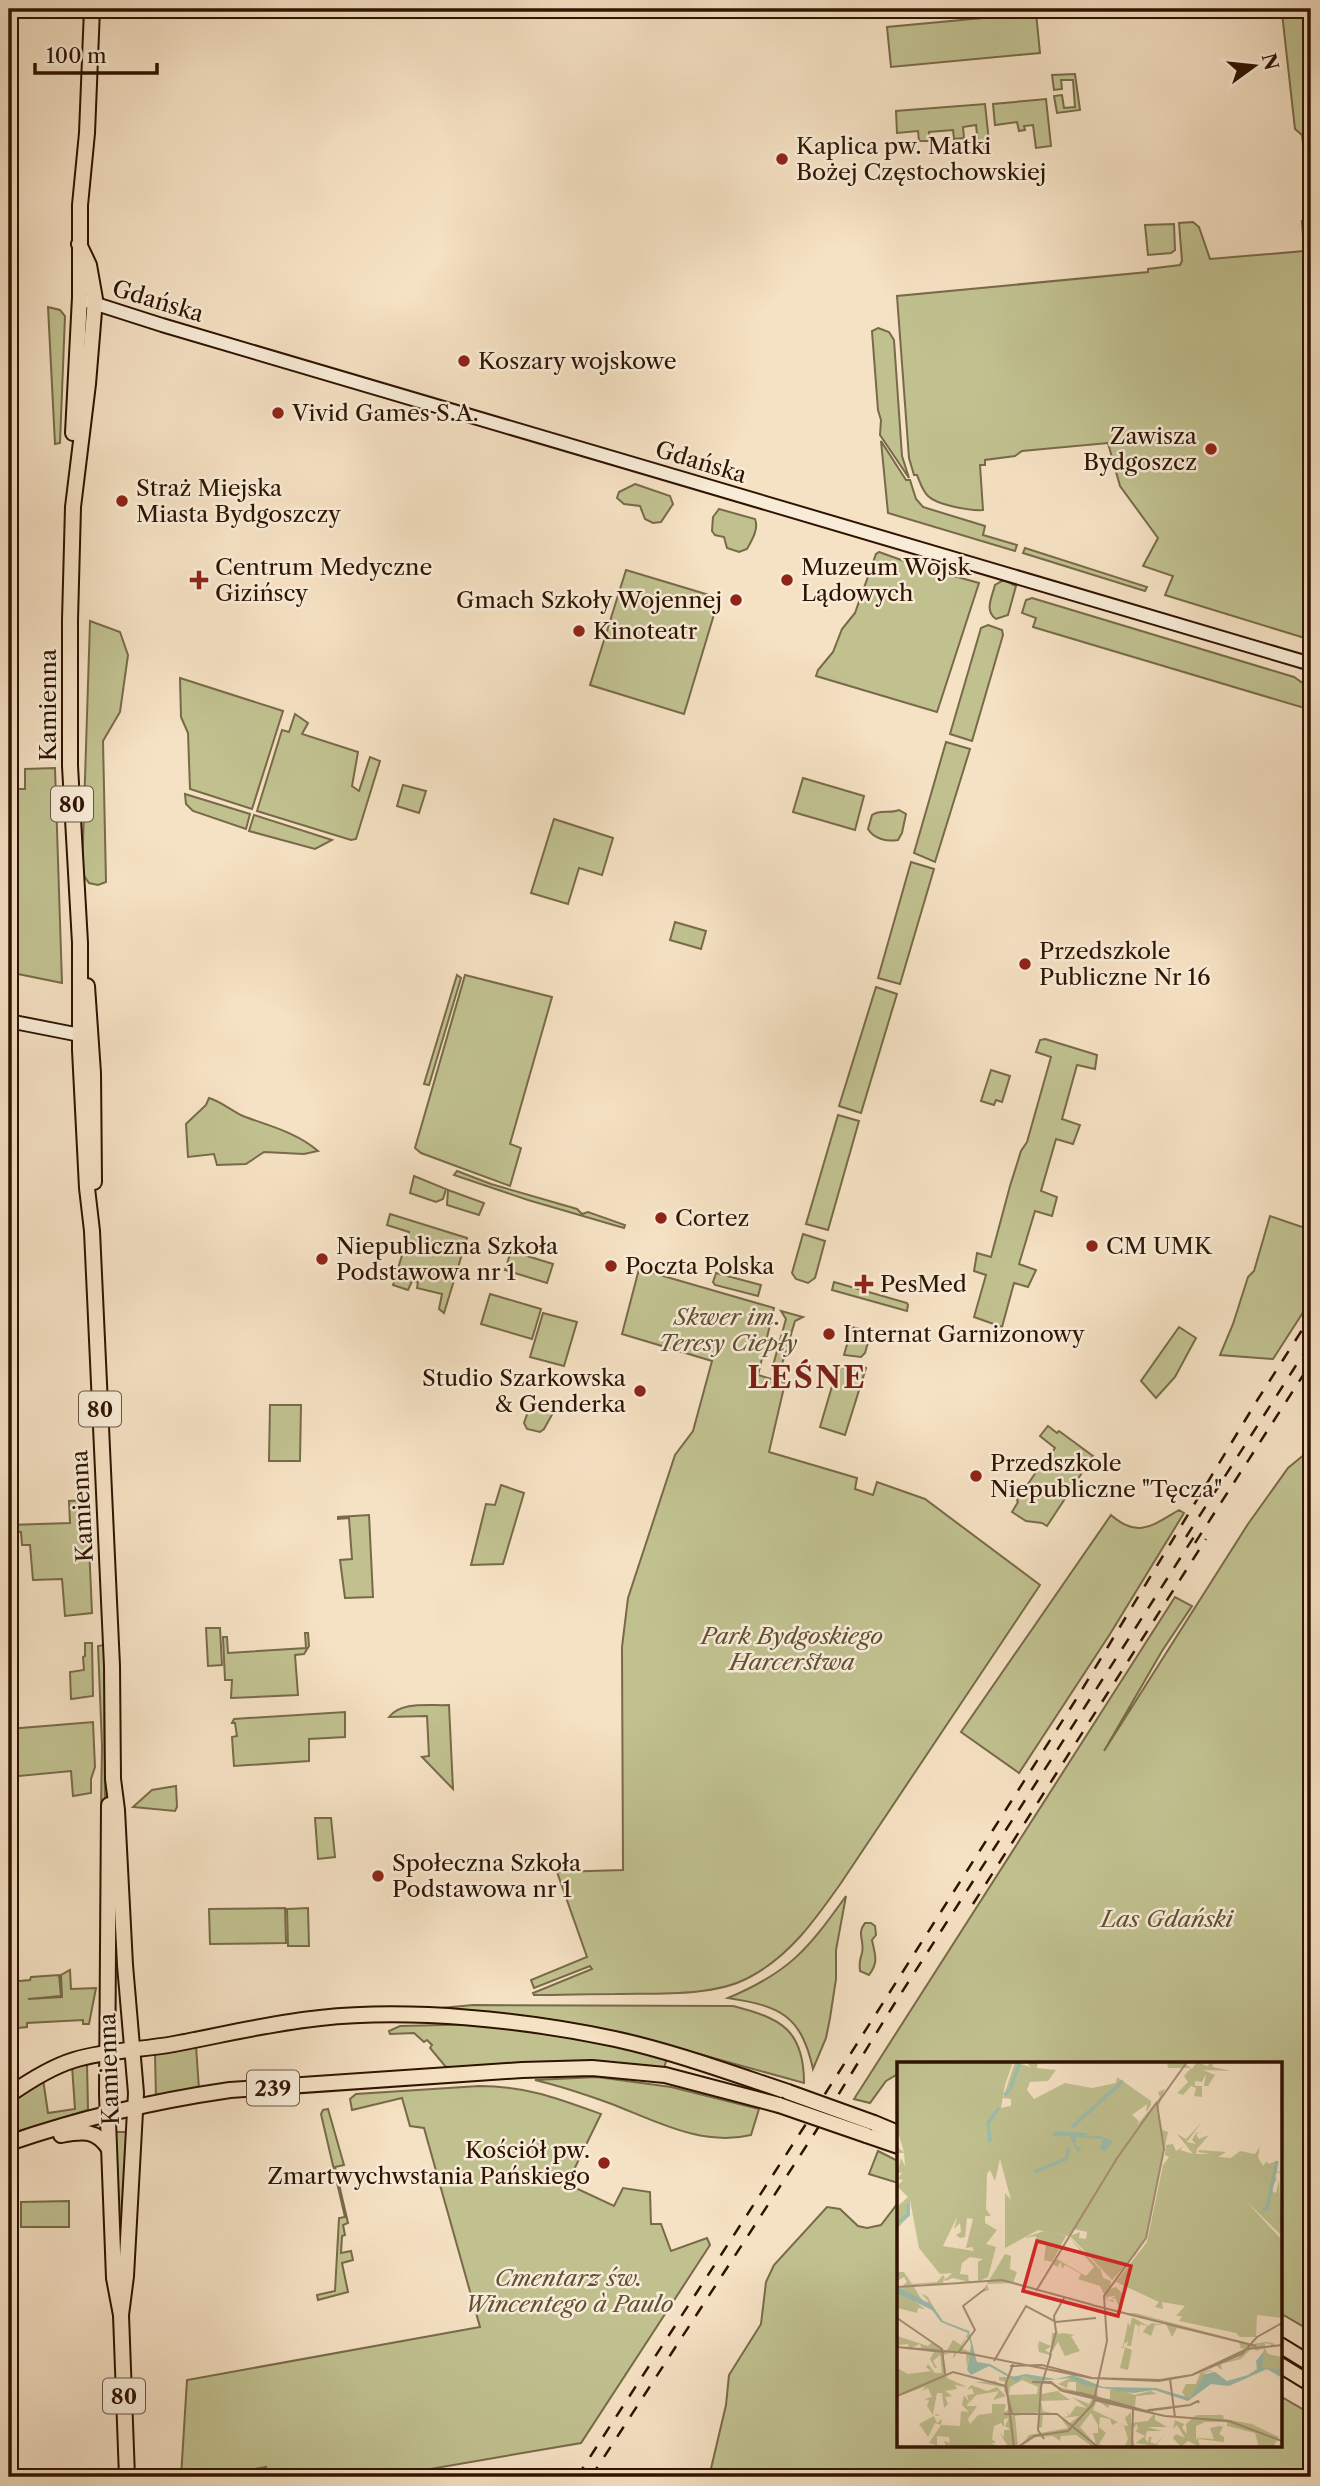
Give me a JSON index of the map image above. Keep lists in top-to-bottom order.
{
  "streets": {
    "main road": [
      "Gdańska",
      "Kamienna",
      "80",
      "239"
    ]
  },
  "crossings": [
    ["Gdańska", "Kamienna"],
    ["Gdańska", "80"],
    ["Kamienna", "80"],
    ["Kamienna", "239"]
  ],
  "districts": ["LEŚNE"],
  "parks": [
    "Skwer im. Teresy Ciepły",
    "Park Bydgoskiego Harcerstwa",
    "Las Gdański",
    "Cmentarz św. Wincentego à Paulo"
  ],
  "places": {
    "other": [
      "Kaplica pw. Matki Bożej Częstochowskiej",
      "Koszary wojskowe",
      "Vivid Games S.A.",
      "Zawisza Bydgoszcz",
      "Straż Miejska Miasta Bydgoszczy",
      "Muzeum Wojsk Lądowych",
      "Gmach Szkoły Wojennej",
      "Kinoteatr",
      "Przedszkole Publiczne Nr 16",
      "Cortez",
      "CM UMK",
      "Niepubliczna Szkoła Podstawowa nr 1",
      "Poczta Polska",
      "Internat Garnizonowy",
      "Studio Szarkowska & Genderka",
      "Przedszkole Niepubliczne \"Tęcza\"",
      "Społeczna Szkoła Podstawowa nr 1",
      "Kościół pw. Zmartwychwstania Pańskiego"
    ],
    "health": ["Centrum Medyczne Gizińscy", "PesMed"]
  },
  "scale_bar": "100 m",
  "north": "right"
}
